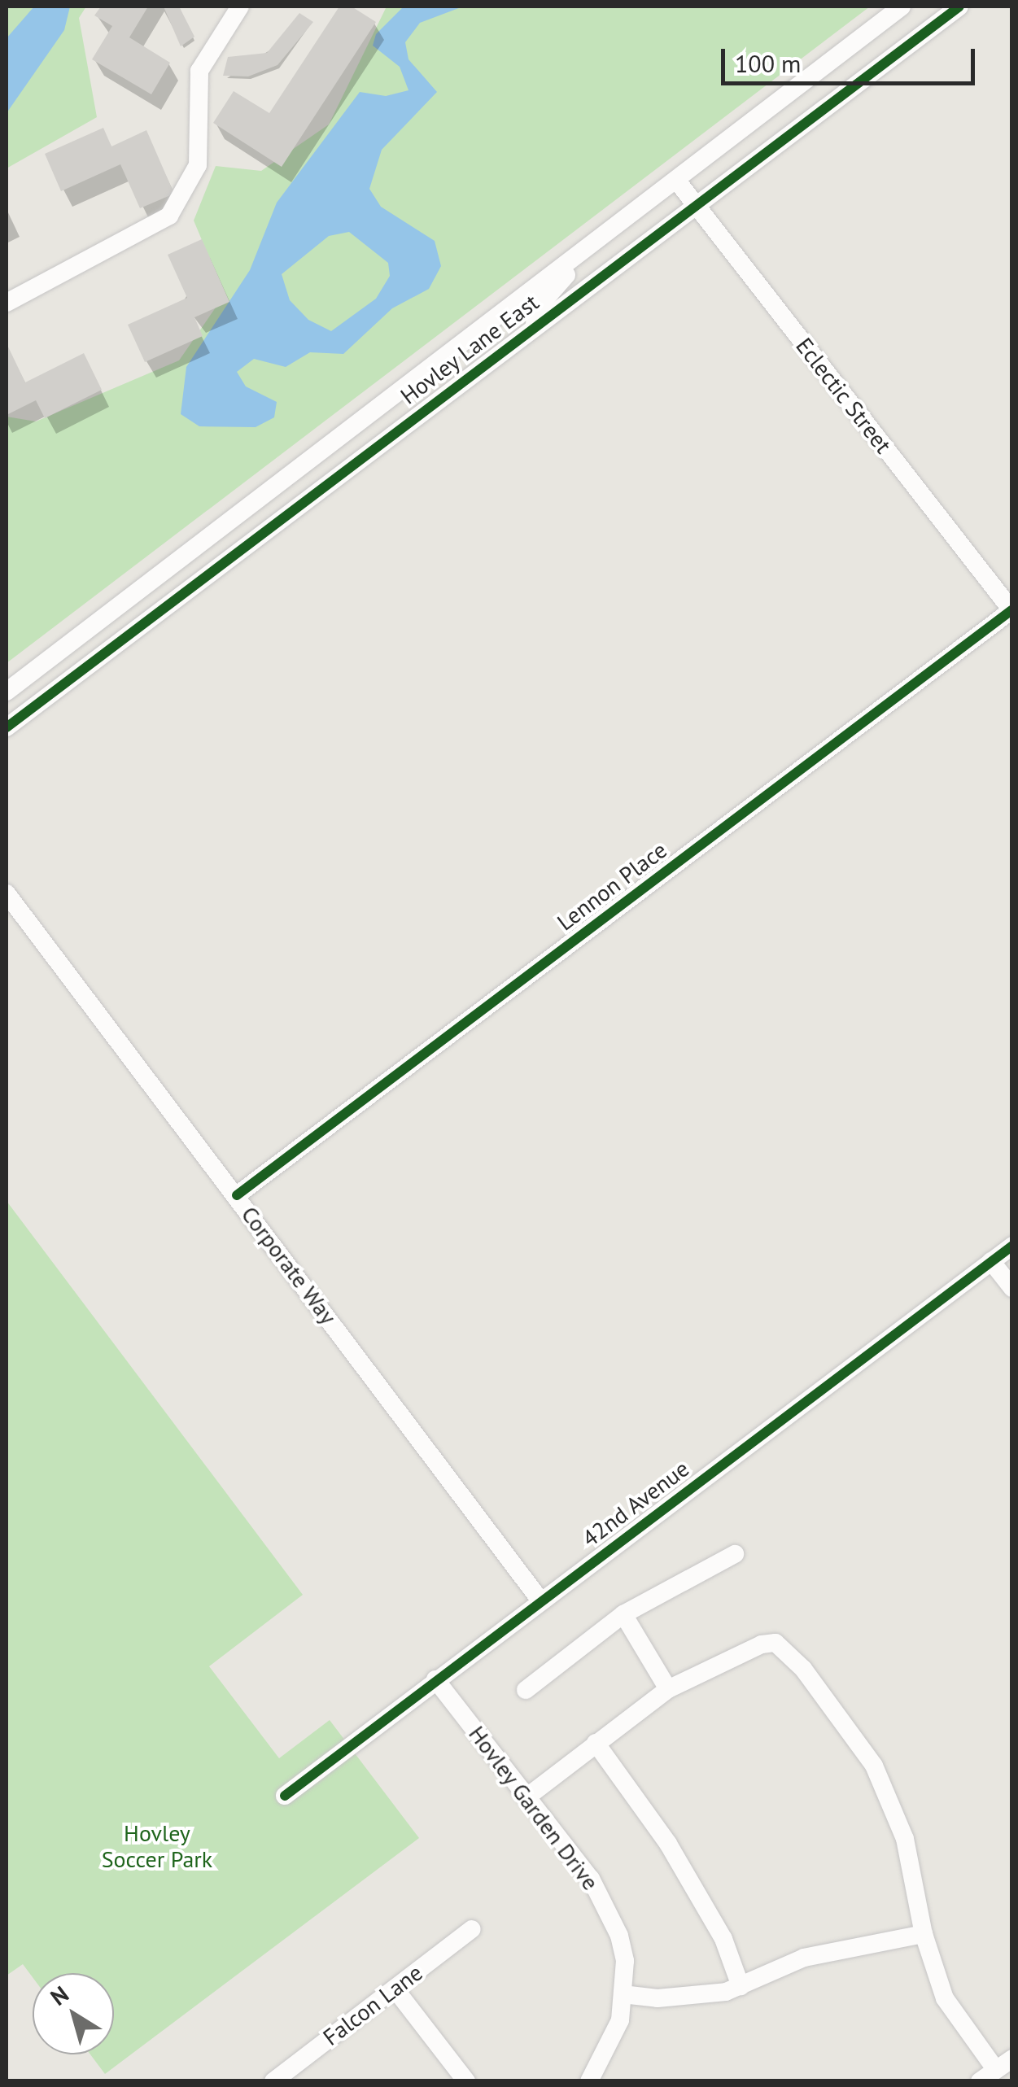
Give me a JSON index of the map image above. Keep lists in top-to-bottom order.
{
  "streets": {
    "street": [
      "Hovley Lane East",
      "Eclectic Street",
      "Lennon Place",
      "Corporate Way",
      "42nd Avenue",
      "Hovley Garden Drive",
      "Falcon Lane"
    ]
  },
  "crossings": [
    ["Hovley Lane East", "Eclectic Street"],
    ["Eclectic Street", "Lennon Place"],
    ["Lennon Place", "Corporate Way"],
    ["Corporate Way", "42nd Avenue"],
    ["42nd Avenue", "Hovley Garden Drive"]
  ],
  "parks": ["Hovley Soccer Park"],
  "scale_bar": "100 m",
  "north": "top left"
}
